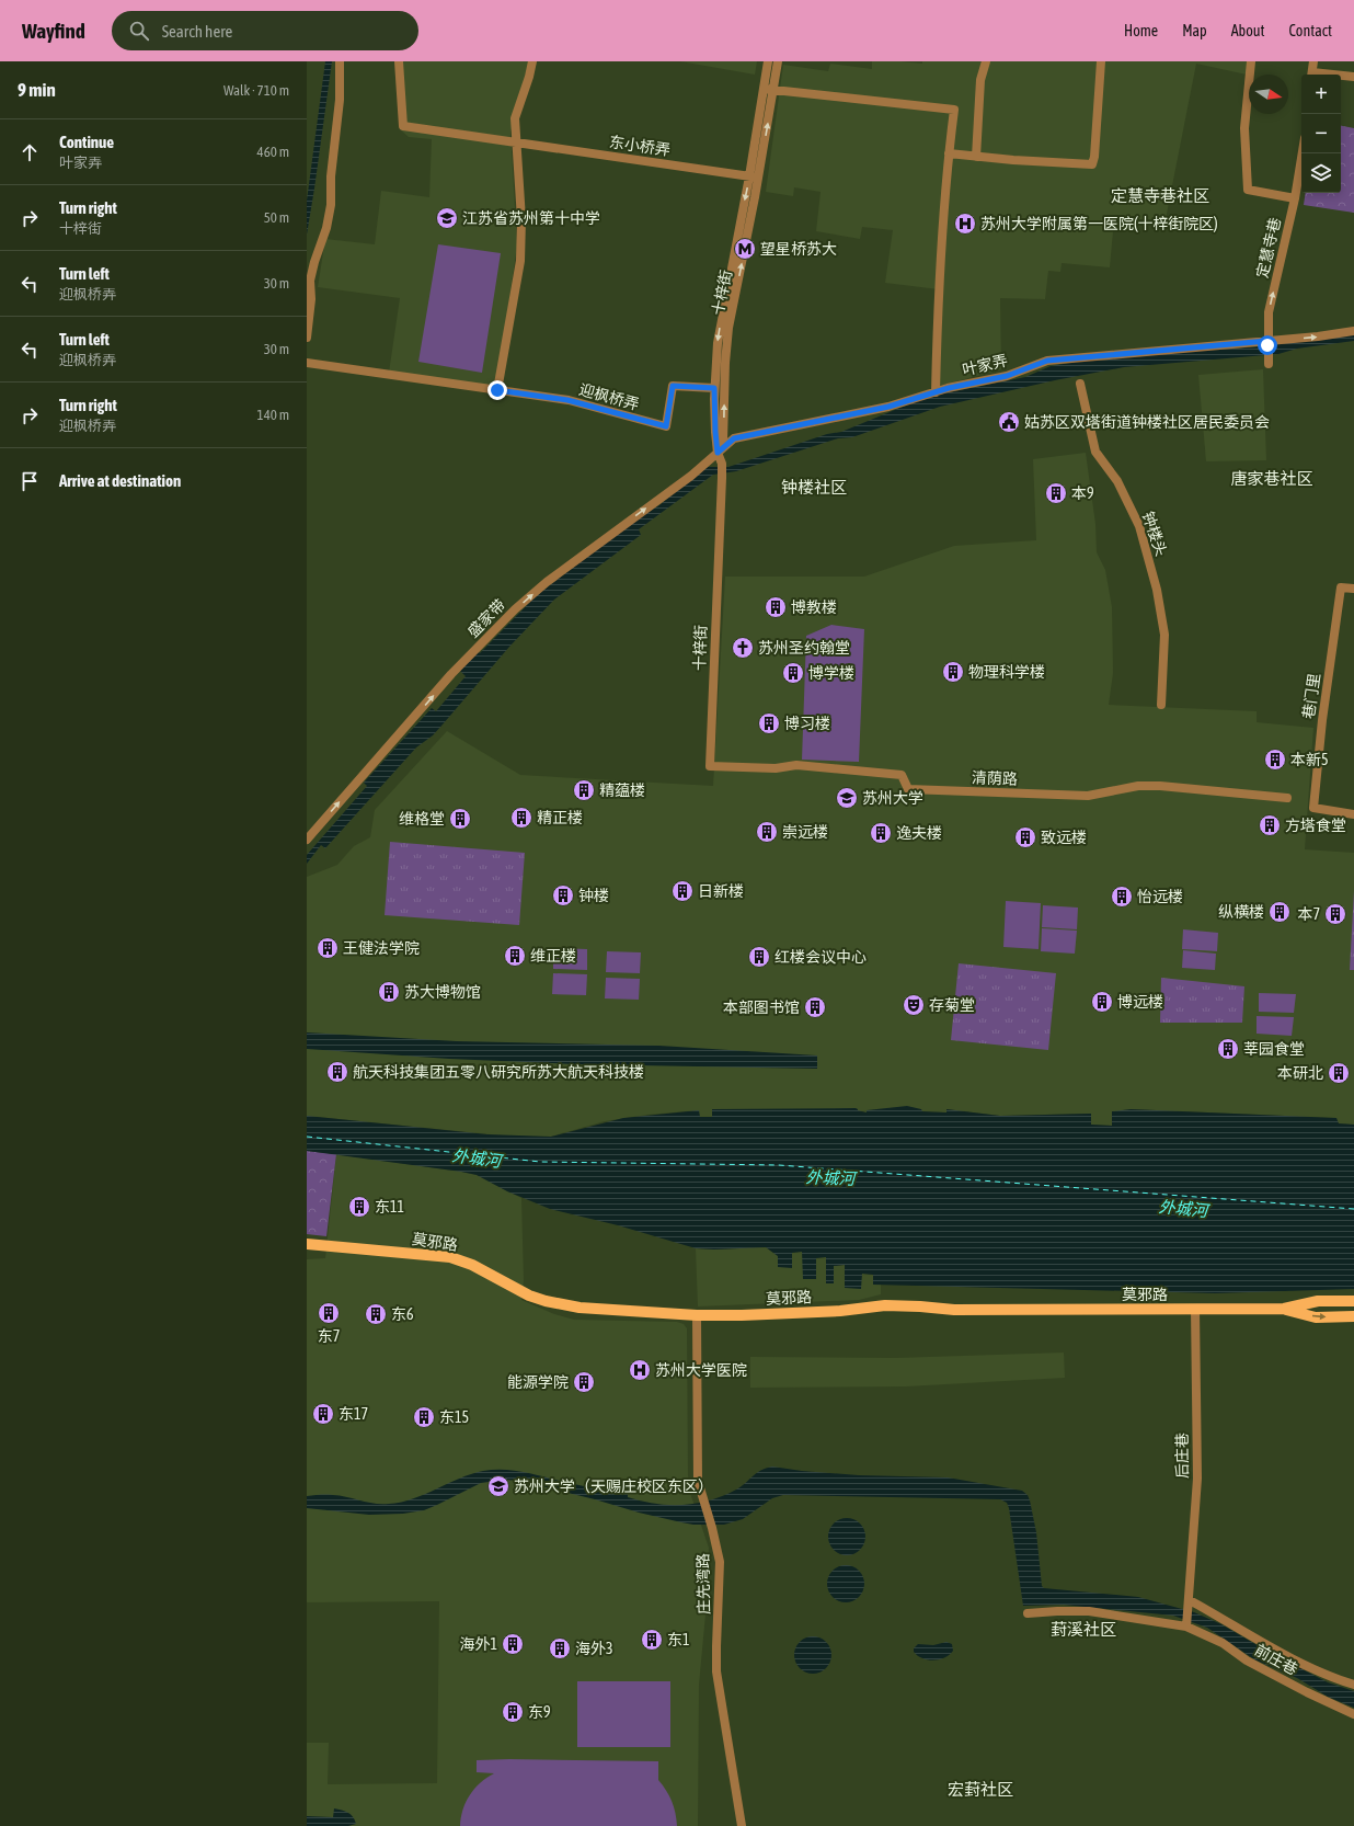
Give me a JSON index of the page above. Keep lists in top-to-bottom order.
{
  "streets": {
    "main road": ["莫邪路"],
    "street": [
      "东小桥弄",
      "定慧寺巷",
      "十梓街",
      "叶家弄",
      "迎枫桥弄",
      "钟楼头",
      "盛家带",
      "巷门里",
      "清荫路",
      "后庄巷",
      "庄先湾路",
      "前庄巷"
    ]
  },
  "crossings": [
    ["东小桥弄", "十梓街"],
    ["定慧寺巷", "叶家弄"],
    ["十梓街", "叶家弄"],
    ["十梓街", "迎枫桥弄"],
    ["十梓街", "盛家带"],
    ["十梓街", "清荫路"],
    ["叶家弄", "盛家带"],
    ["莫邪路", "后庄巷"],
    ["莫邪路", "庄先湾路"],
    ["后庄巷", "前庄巷"]
  ],
  "one_way": ["定慧寺巷", "盛家带"],
  "districts": [
    "定慧寺巷社区",
    "唐家巷社区",
    "钟楼社区",
    "葑溪社区",
    "宏葑社区"
  ],
  "water": ["外城河"],
  "places": {
    "school or university": ["江苏省苏州第十中学", "苏州大学", "苏州大学（天赐庄校区东区）"],
    "hospital": ["苏州大学附属第一医院(十梓街院区)", "苏州大学医院"],
    "metro station": ["望星桥苏大"],
    "public building": ["姑苏区双塔街道钟楼社区居民委员会"],
    "building": [
      "本9",
      "博教楼",
      "物理科学楼",
      "博学楼",
      "博习楼",
      "本新5",
      "精蕴楼",
      "精正楼",
      "维格堂",
      "方塔食堂",
      "崇远楼",
      "逸夫楼",
      "致远楼",
      "日新楼",
      "钟楼",
      "怡远楼",
      "纵横楼",
      "本7",
      "王健法学院",
      "维正楼",
      "红楼会议中心",
      "苏大博物馆",
      "博远楼",
      "本部图书馆",
      "莘园食堂",
      "航天科技集团五零八研究所苏大航天科技楼",
      "本研北",
      "东11",
      "东7",
      "东6",
      "能源学院",
      "东17",
      "东15",
      "东1",
      "海外1",
      "海外3",
      "东9"
    ],
    "church": ["苏州圣约翰堂"],
    "theatre": ["存菊堂"]
  },
  "north": "right",
  "page": {
    "header": "Wayfind",
    "search": "Search here",
    "nav": [
      "Home",
      "Map",
      "About",
      "Contact"
    ],
    "heading": ["9 min", "Walk · 710 m"],
    "map_buttons": ["+", "−"],
    "list": [
      ["Continue", "叶家弄", "460 m"],
      ["Turn right", "十梓街", "50 m"],
      ["Turn left", "迎枫桥弄", "30 m"],
      ["Turn left", "迎枫桥弄", "30 m"],
      ["Turn right", "迎枫桥弄", "140 m"],
      "Arrive at destination"
    ]
  }
}
